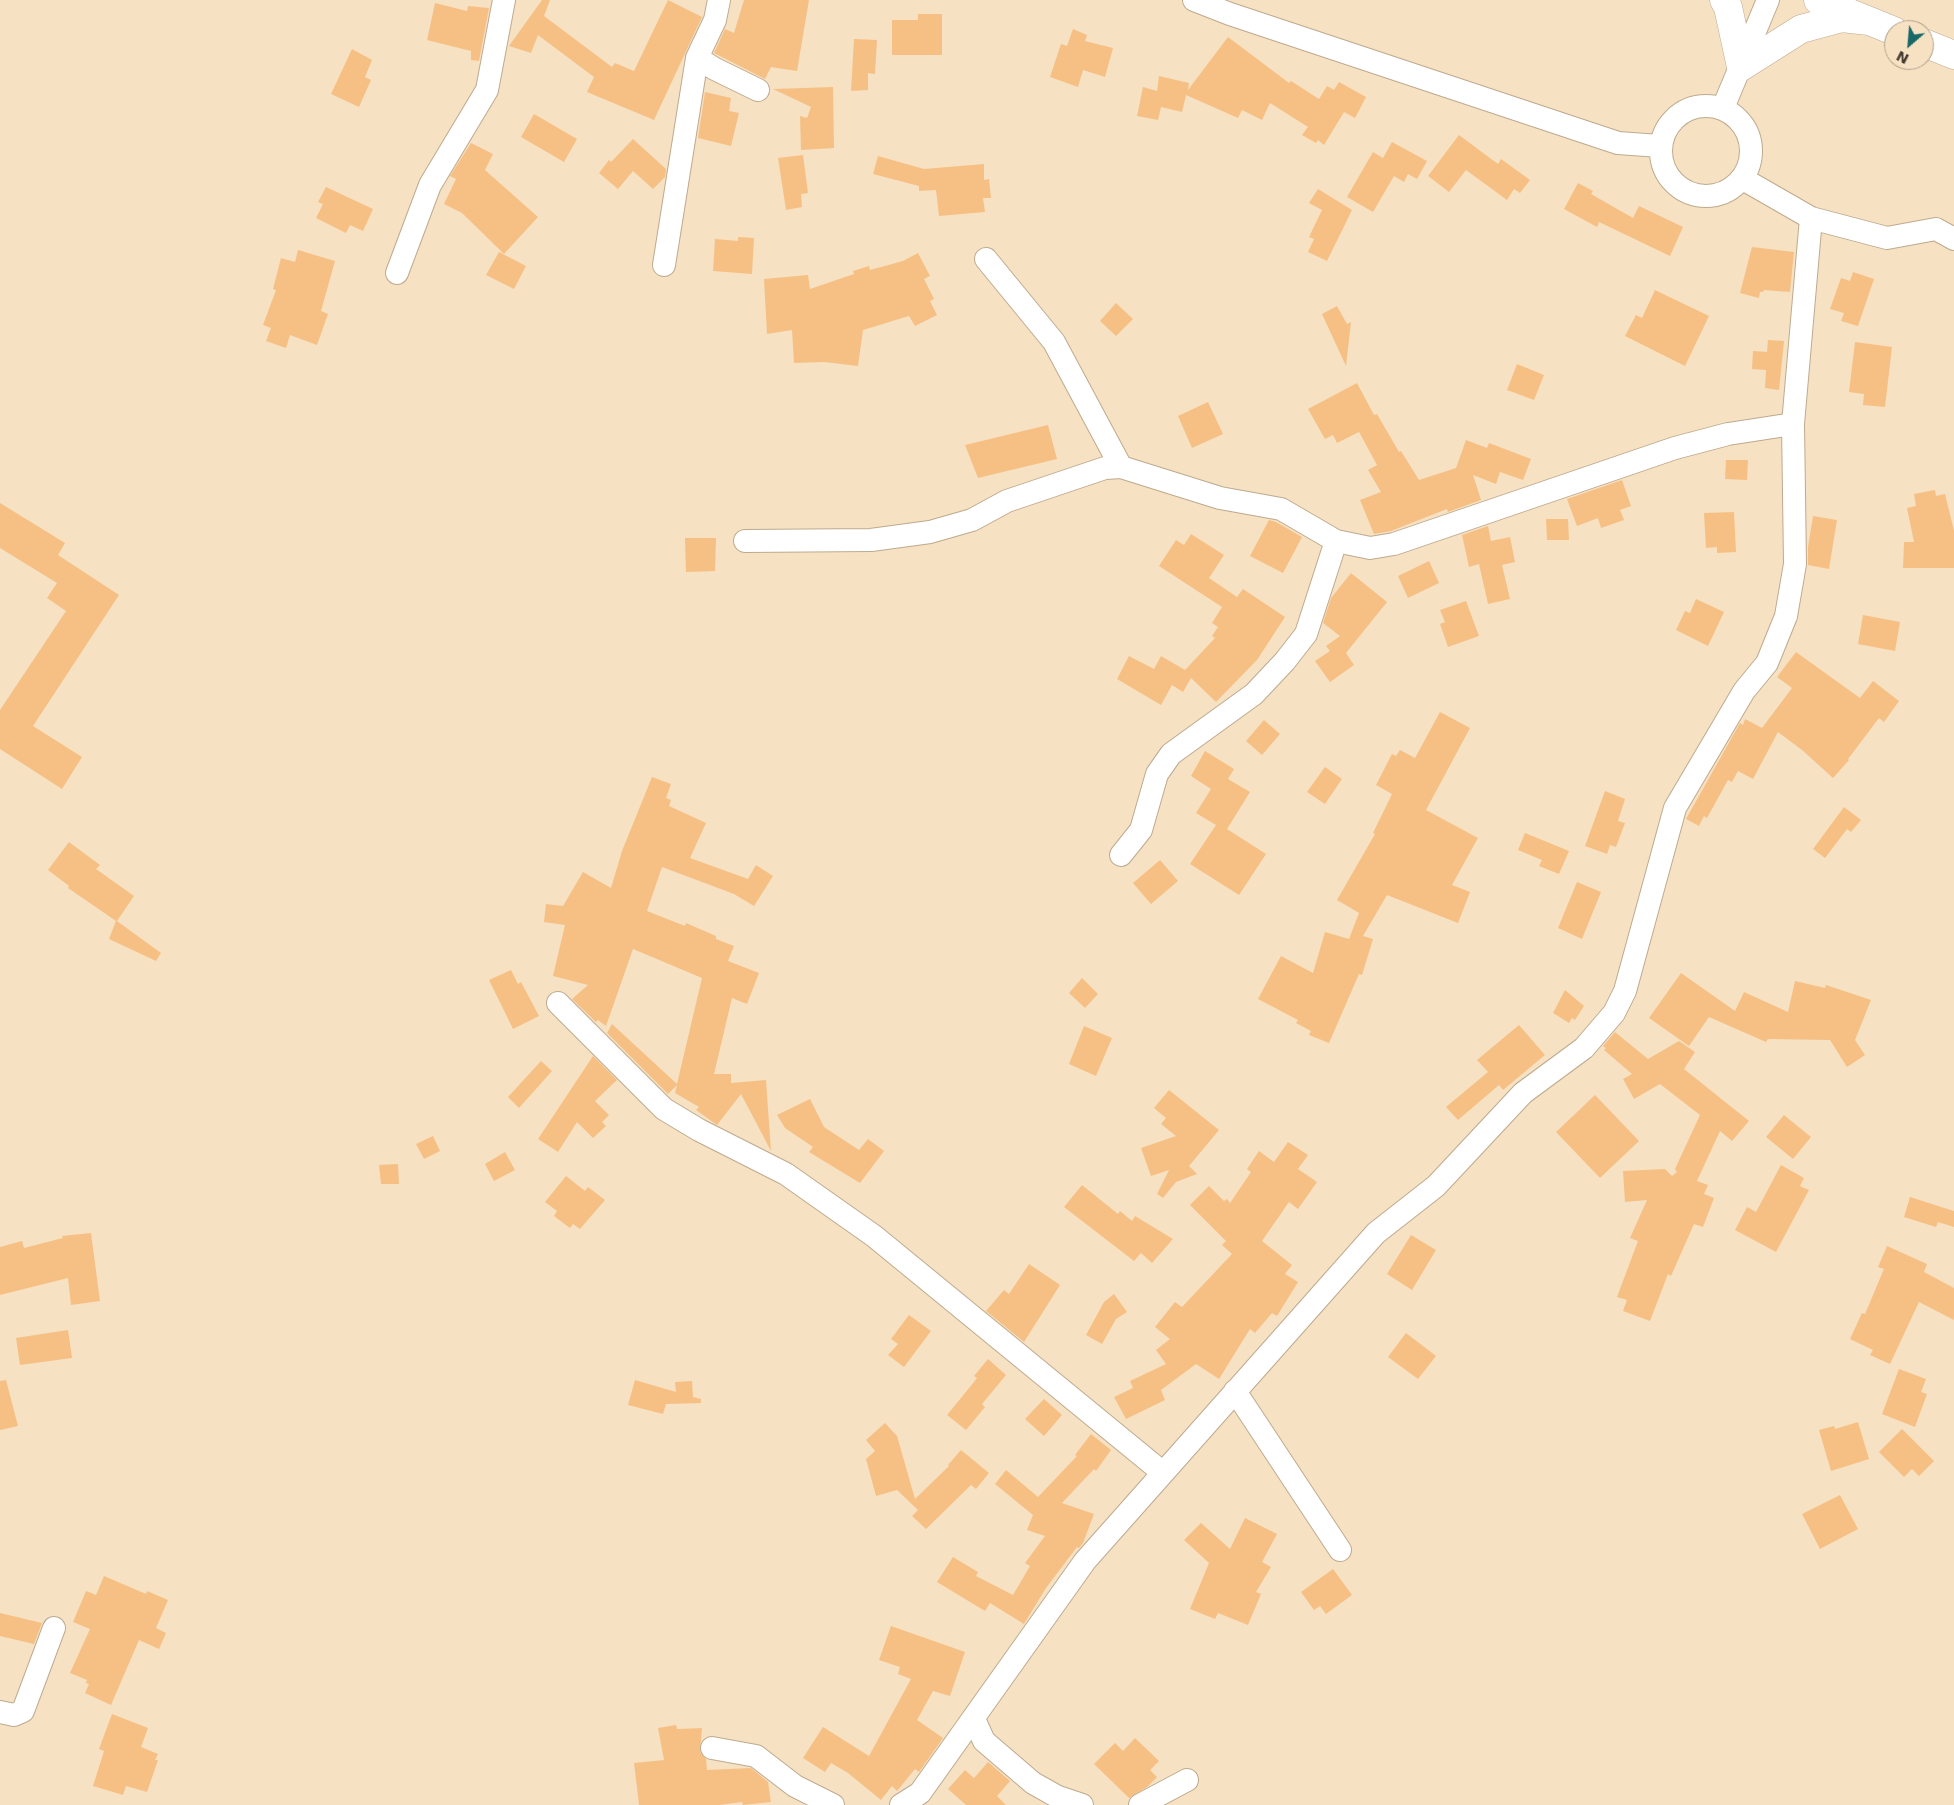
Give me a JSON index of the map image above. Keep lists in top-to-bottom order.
{
  "north": "bottom left"
}
